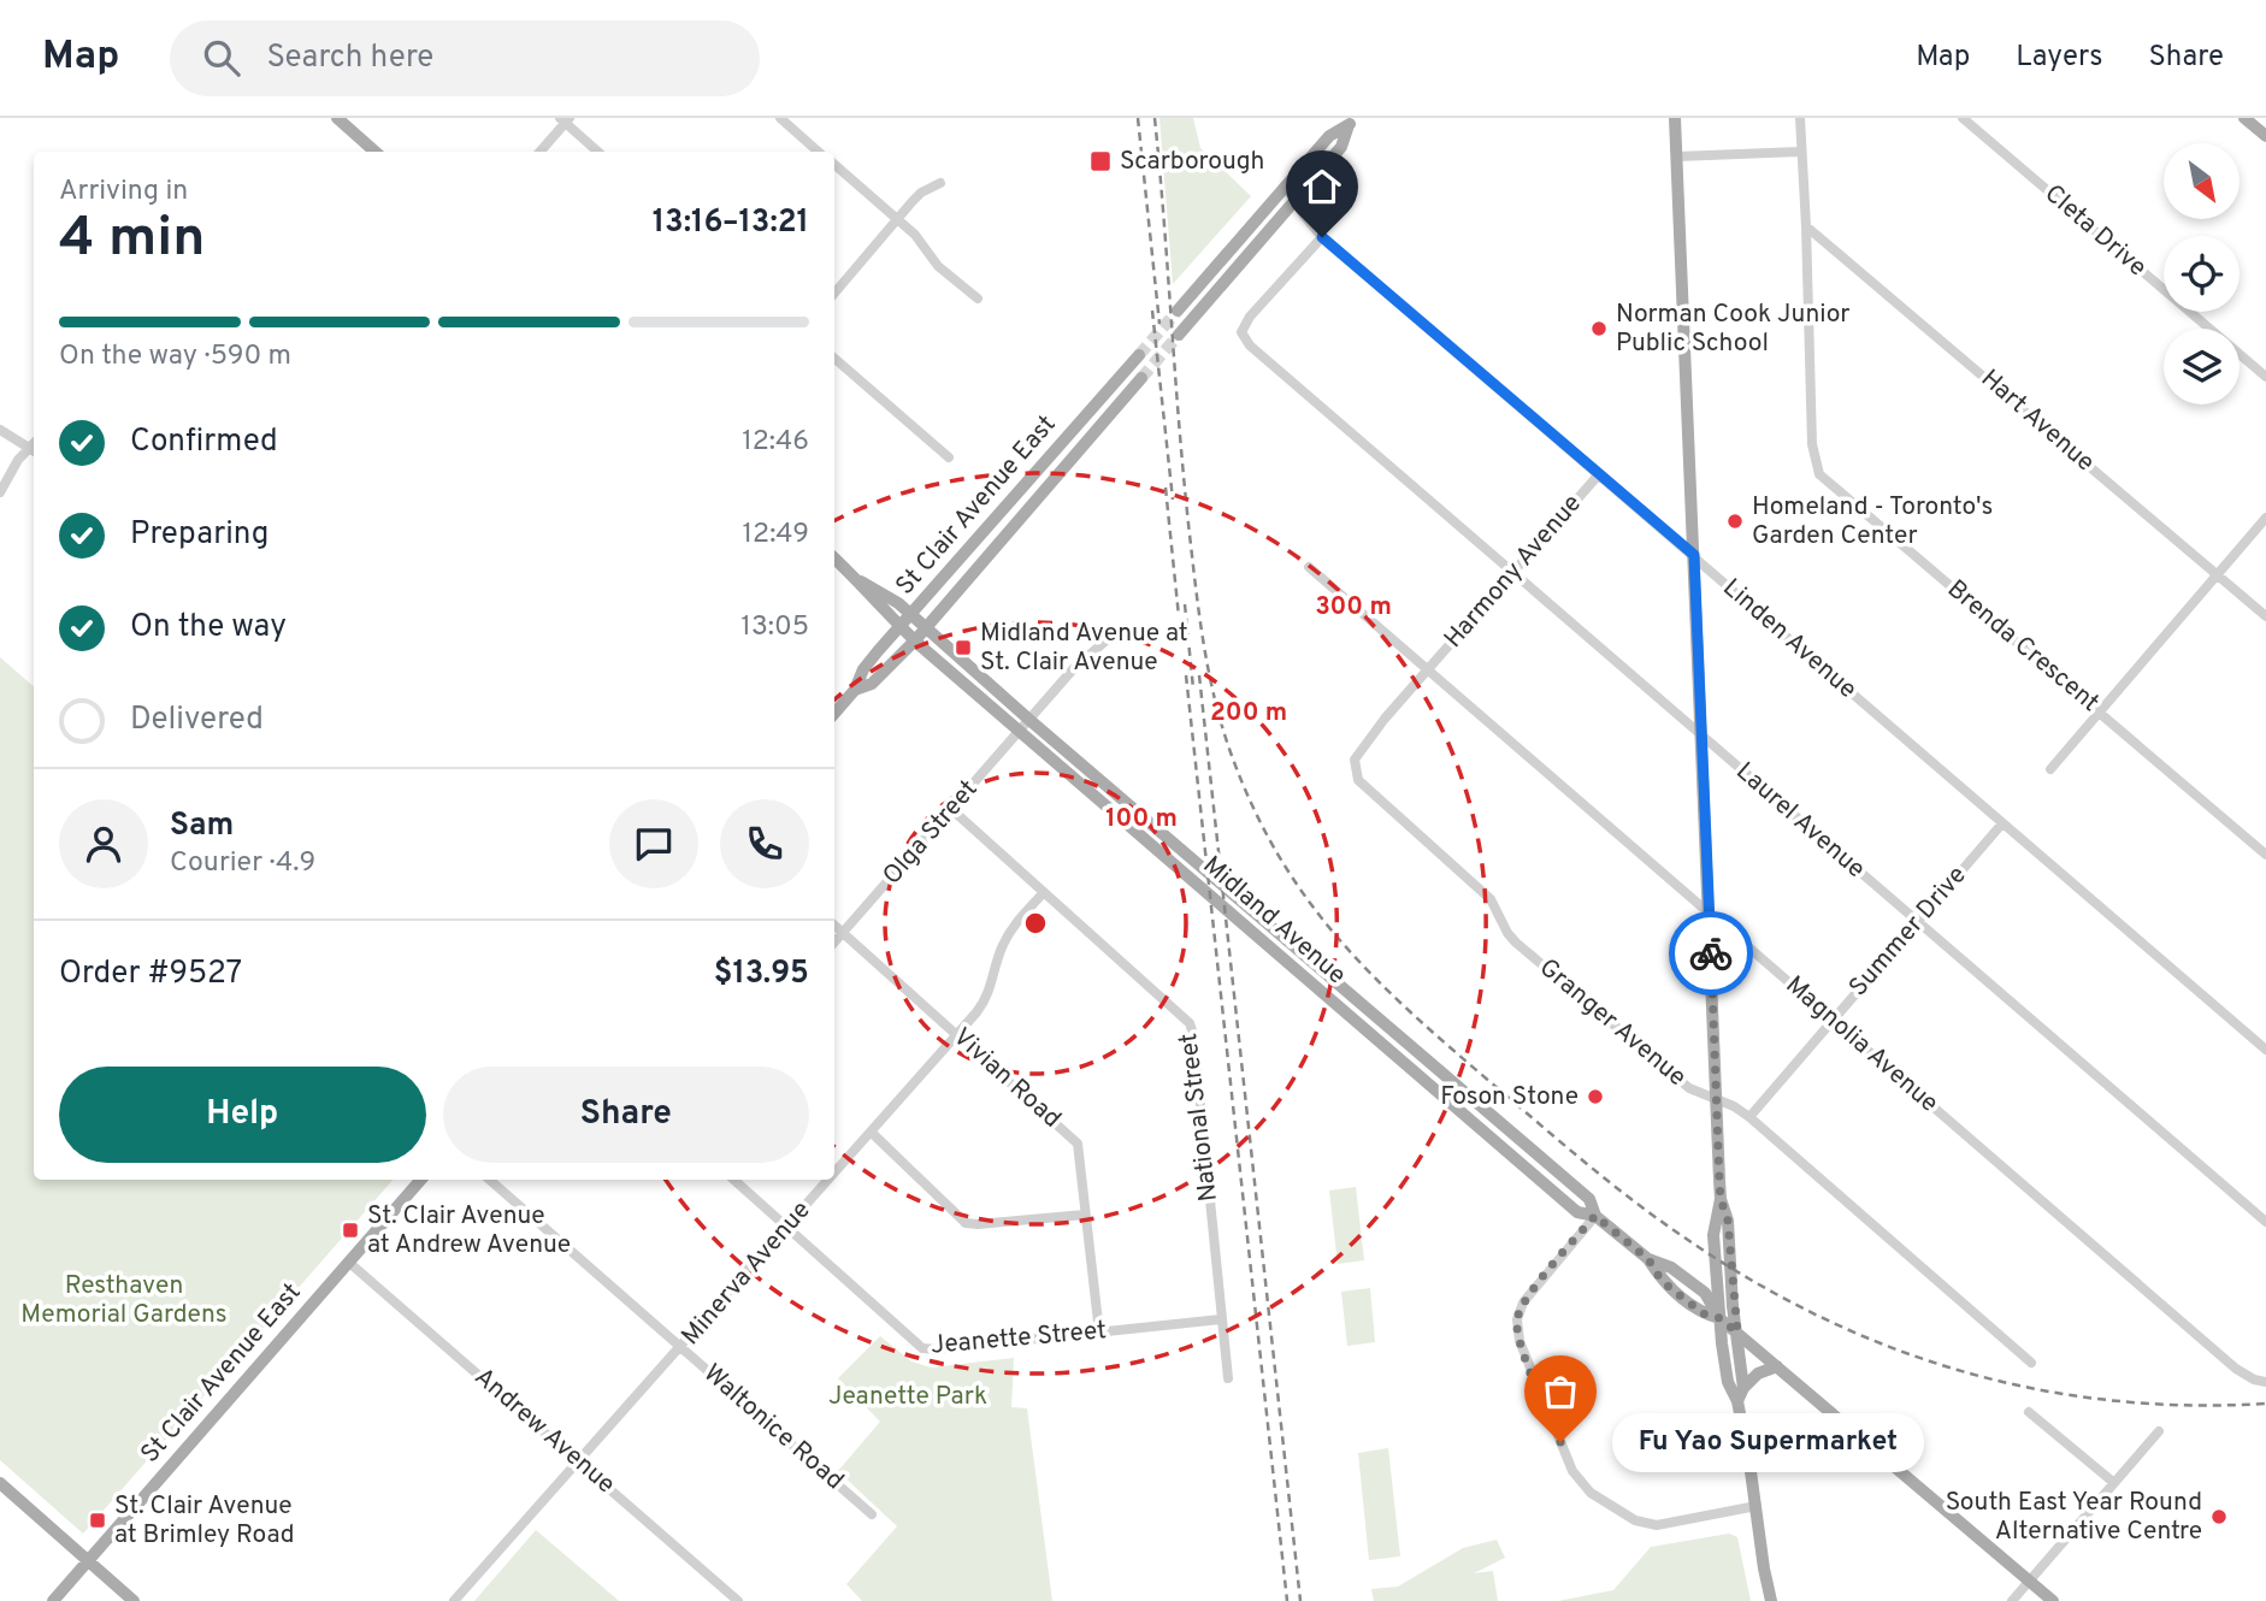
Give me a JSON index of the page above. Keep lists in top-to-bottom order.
{
  "streets": {
    "main road": ["St Clair Avenue East", "Midland Avenue"],
    "street": [
      "Cleta Drive",
      "Hart Avenue",
      "Harmony Avenue",
      "Linden Avenue",
      "Brenda Crescent",
      "Laurel Avenue",
      "Olga Street",
      "Summer Drive",
      "Granger Avenue",
      "Magnolia Avenue",
      "Vivian Road",
      "National Street",
      "Minerva Avenue",
      "Jeanette Street",
      "Waltonice Road",
      "Andrew Avenue"
    ]
  },
  "crossings": [
    ["Hart Avenue", "Brenda Crescent"],
    ["St Clair Avenue East", "Midland Avenue"],
    ["St Clair Avenue East", "Andrew Avenue"],
    ["Harmony Avenue", "Linden Avenue"],
    ["Harmony Avenue", "Laurel Avenue"],
    ["Harmony Avenue", "Granger Avenue"],
    ["Harmony Avenue", "Magnolia Avenue"],
    ["Linden Avenue", "Laurel Avenue"],
    ["Linden Avenue", "Summer Drive"],
    ["Laurel Avenue", "Summer Drive"],
    ["Olga Street", "Midland Avenue"],
    ["Olga Street", "Vivian Road"],
    ["Olga Street", "National Street"],
    ["Summer Drive", "Granger Avenue"],
    ["Summer Drive", "Magnolia Avenue"],
    ["Granger Avenue", "Magnolia Avenue"],
    ["Vivian Road", "Minerva Avenue"],
    ["Vivian Road", "Jeanette Street"],
    ["National Street", "Minerva Avenue"],
    ["National Street", "Jeanette Street"],
    ["Minerva Avenue", "Jeanette Street"],
    ["Minerva Avenue", "Waltonice Road"],
    ["Minerva Avenue", "Andrew Avenue"]
  ],
  "parks": ["Resthaven Memorial Gardens", "Jeanette Park"],
  "places": {
    "transit": [
      "Scarborough",
      "Midland Avenue at St. Clair Avenue",
      "St. Clair Avenue at Andrew Avenue",
      "St. Clair Avenue at Brimley Road"
    ],
    "other": [
      "Norman Cook Junior Public School",
      "Homeland - Toronto's Garden Center",
      "Foson Stone",
      "Fu Yao Supermarket",
      "South East Year Round Alternative Centre"
    ]
  },
  "north": "bottom right",
  "page": {
    "header": "Map",
    "search": "Search here",
    "nav": ["Map", "Layers", "Share"],
    "heading": ["4 min", "Arriving in", "13:16–13:21"],
    "panel": [
      "Sam",
      "Courier · 4.9",
      "Order #9527",
      "$13.95"
    ],
    "bar": "On the way · 590 m",
    "list": [
      ["Confirmed", "12:46"],
      ["Preparing", "12:49"],
      ["On the way", "13:05"],
      "Delivered"
    ],
    "buttons": ["Help", "Share"],
    "bubble": "Fu Yao Supermarket"
  },
  "rings": ["300 m", "200 m", "100 m"]
}
